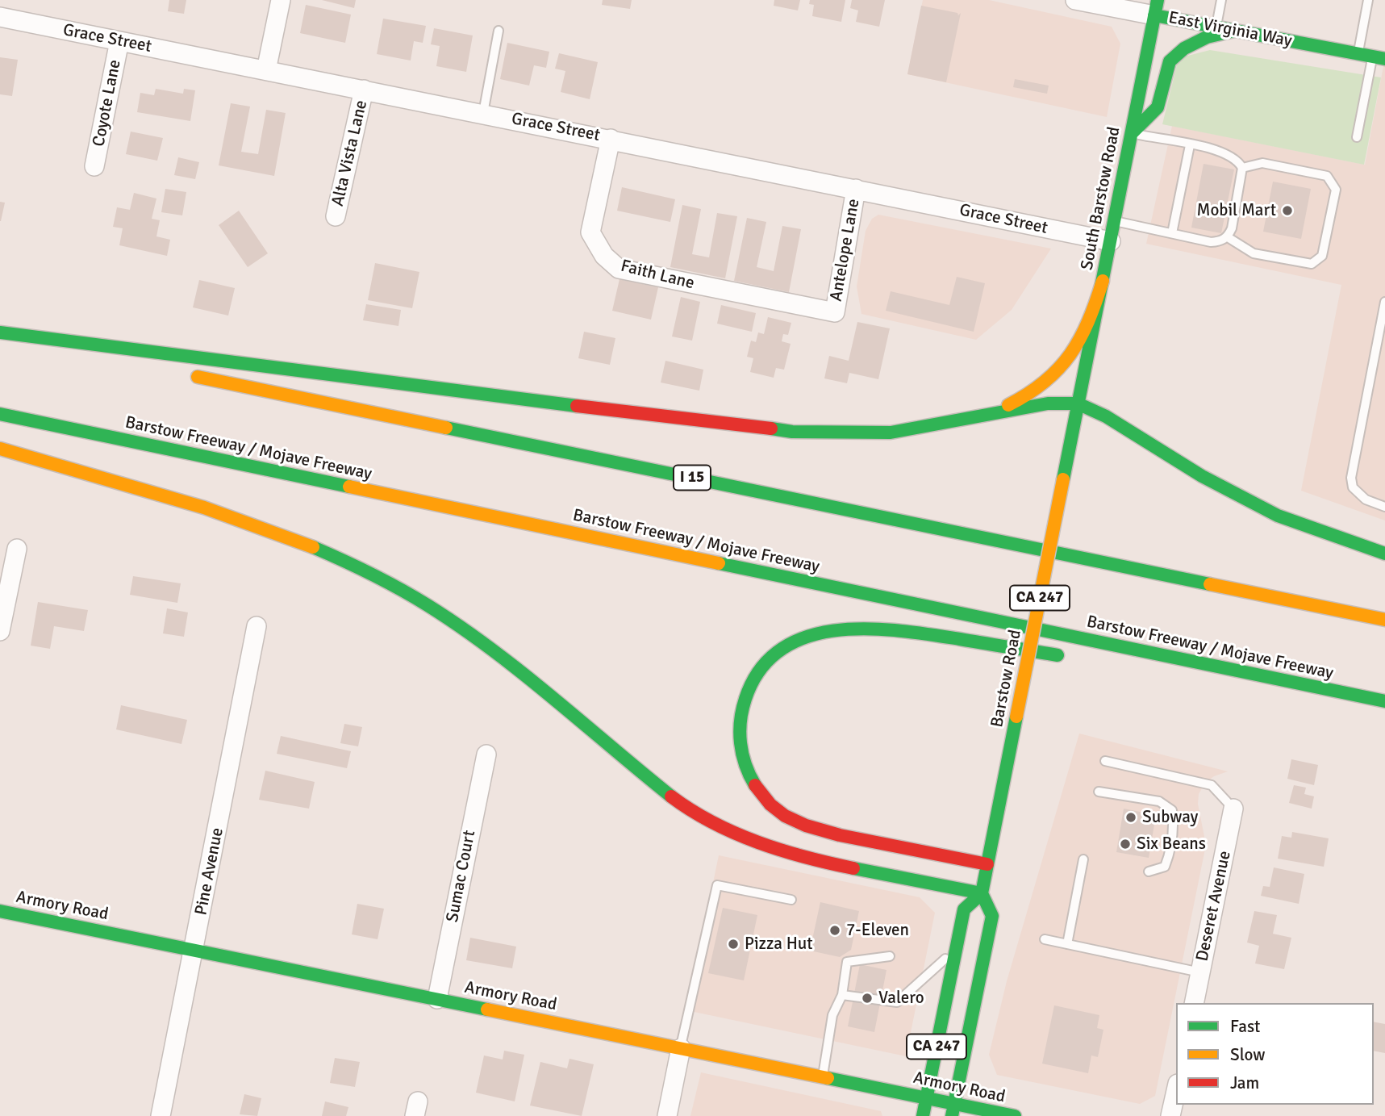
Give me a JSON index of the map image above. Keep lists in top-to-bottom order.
{
  "streets": {
    "main road": [
      "East Virginia Way",
      "South Barstow Road",
      "Barstow Freeway / Mojave Freeway",
      "I 15",
      "CA 247",
      "Barstow Road",
      "Armory Road"
    ],
    "street": [
      "Grace Street",
      "Coyote Lane",
      "Alta Vista Lane",
      "Antelope Lane",
      "Faith Lane",
      "Pine Avenue",
      "Sumac Court",
      "Deseret Avenue"
    ]
  },
  "crossings": [
    ["East Virginia Way", "South Barstow Road"],
    ["Grace Street", "Coyote Lane"],
    ["Grace Street", "Alta Vista Lane"],
    ["Grace Street", "South Barstow Road"],
    ["Grace Street", "Antelope Lane"],
    ["Grace Street", "Faith Lane"],
    ["South Barstow Road", "Barstow Road"],
    ["Antelope Lane", "Faith Lane"],
    ["CA 247", "Barstow Road"],
    ["CA 247", "Armory Road"],
    ["Pine Avenue", "Armory Road"],
    ["Sumac Court", "Armory Road"]
  ],
  "places": [
    "Mobil Mart",
    "Subway",
    "Six Beans",
    "7-Eleven",
    "Pizza Hut",
    "Valero"
  ],
  "legend": ["Fast", "Slow", "Jam"]
}
